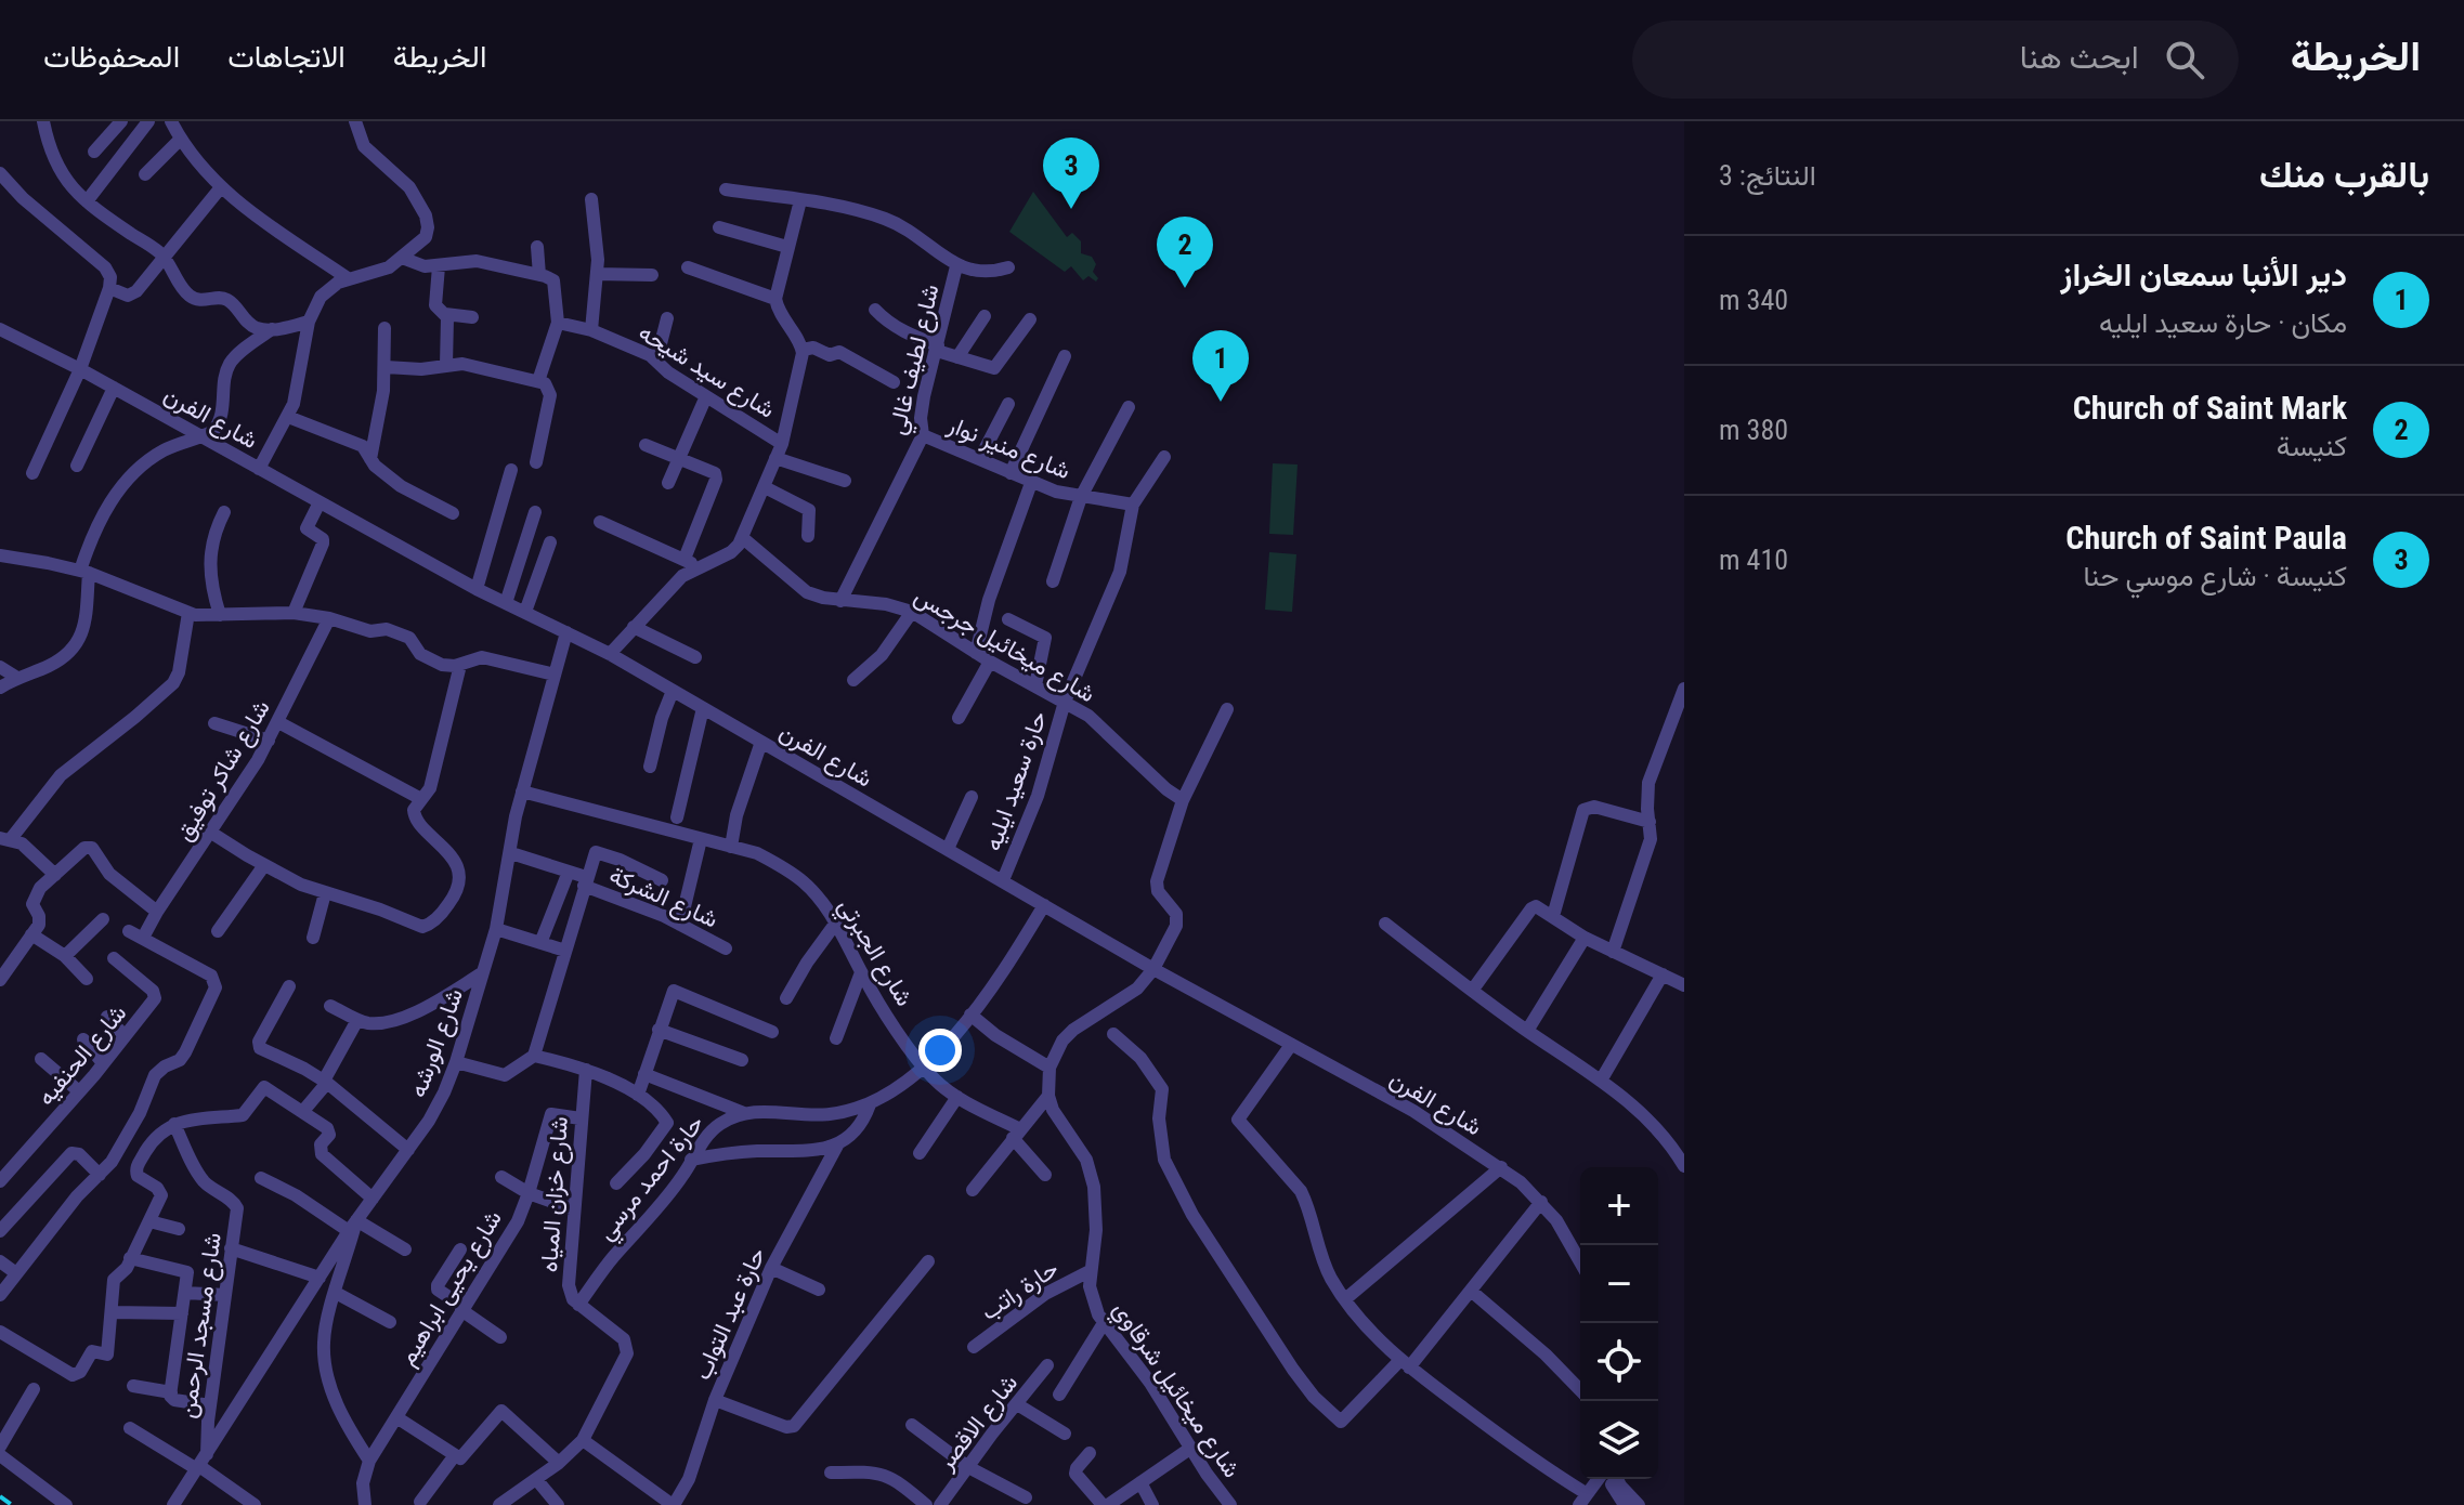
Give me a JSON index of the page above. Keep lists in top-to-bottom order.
{
  "streets": {
    "street": [
      "شارع لطيف غالي",
      "شارع سيد شيحه",
      "شارع الفرن",
      "شارع منير نوار",
      "شارع ميخائيل جرجس",
      "شارع شاكر توفيق",
      "حارة سعيد ايليه",
      "شارع الشركة",
      "شارع الجبرتي",
      "شارع الورشه",
      "شارع الحنفيه",
      "حارة احمد مرسي",
      "شارع خزان المياه",
      "شارع يحيى ابراهيم",
      "حارة راتب",
      "حارة عبد التواب",
      "شارع مسجد الرحمن",
      "شارع ميخائيل شرقاوي",
      "شارع الاقصر"
    ]
  },
  "crossings": [
    ["شارع لطيف غالي", "شارع منير نوار"],
    ["شارع لطيف غالي", "شارع ميخائيل جرجس"],
    ["شارع الفرن", "حارة سعيد ايليه"],
    ["شارع الفرن", "شارع الورشه"],
    ["شارع منير نوار", "حارة سعيد ايليه"],
    ["شارع ميخائيل جرجس", "حارة سعيد ايليه"],
    ["شارع الشركة", "شارع الورشه"],
    ["شارع الجبرتي", "شارع الورشه"],
    ["شارع الورشه", "شارع مسجد الرحمن"],
    ["حارة احمد مرسي", "شارع خزان المياه"],
    ["شارع خزان المياه", "شارع يحيى ابراهيم"],
    ["حارة راتب", "شارع ميخائيل شرقاوي"]
  ],
  "page": {
    "header": "الخريطة",
    "search": "ابحث هنا",
    "nav": ["الخريطة", "الاتجاهات", "المحفوظات"],
    "heading": ["بالقرب منك", "النتائج: 3"],
    "pins": ["3", "2", "1"],
    "list": [
      {
        "mark": "1",
        "name": "دير الأنبا سمعان الخراز",
        "note": "مكان · حارة سعيد ايليه",
        "value": "340 m"
      },
      {
        "mark": "2",
        "name": "Church of Saint Mark",
        "note": "كنيسة",
        "value": "380 m"
      },
      {
        "mark": "3",
        "name": "Church of Saint Paula",
        "note": "كنيسة · شارع موسي حنا",
        "value": "410 m"
      }
    ],
    "map_buttons": ["+", "−"]
  }
}
